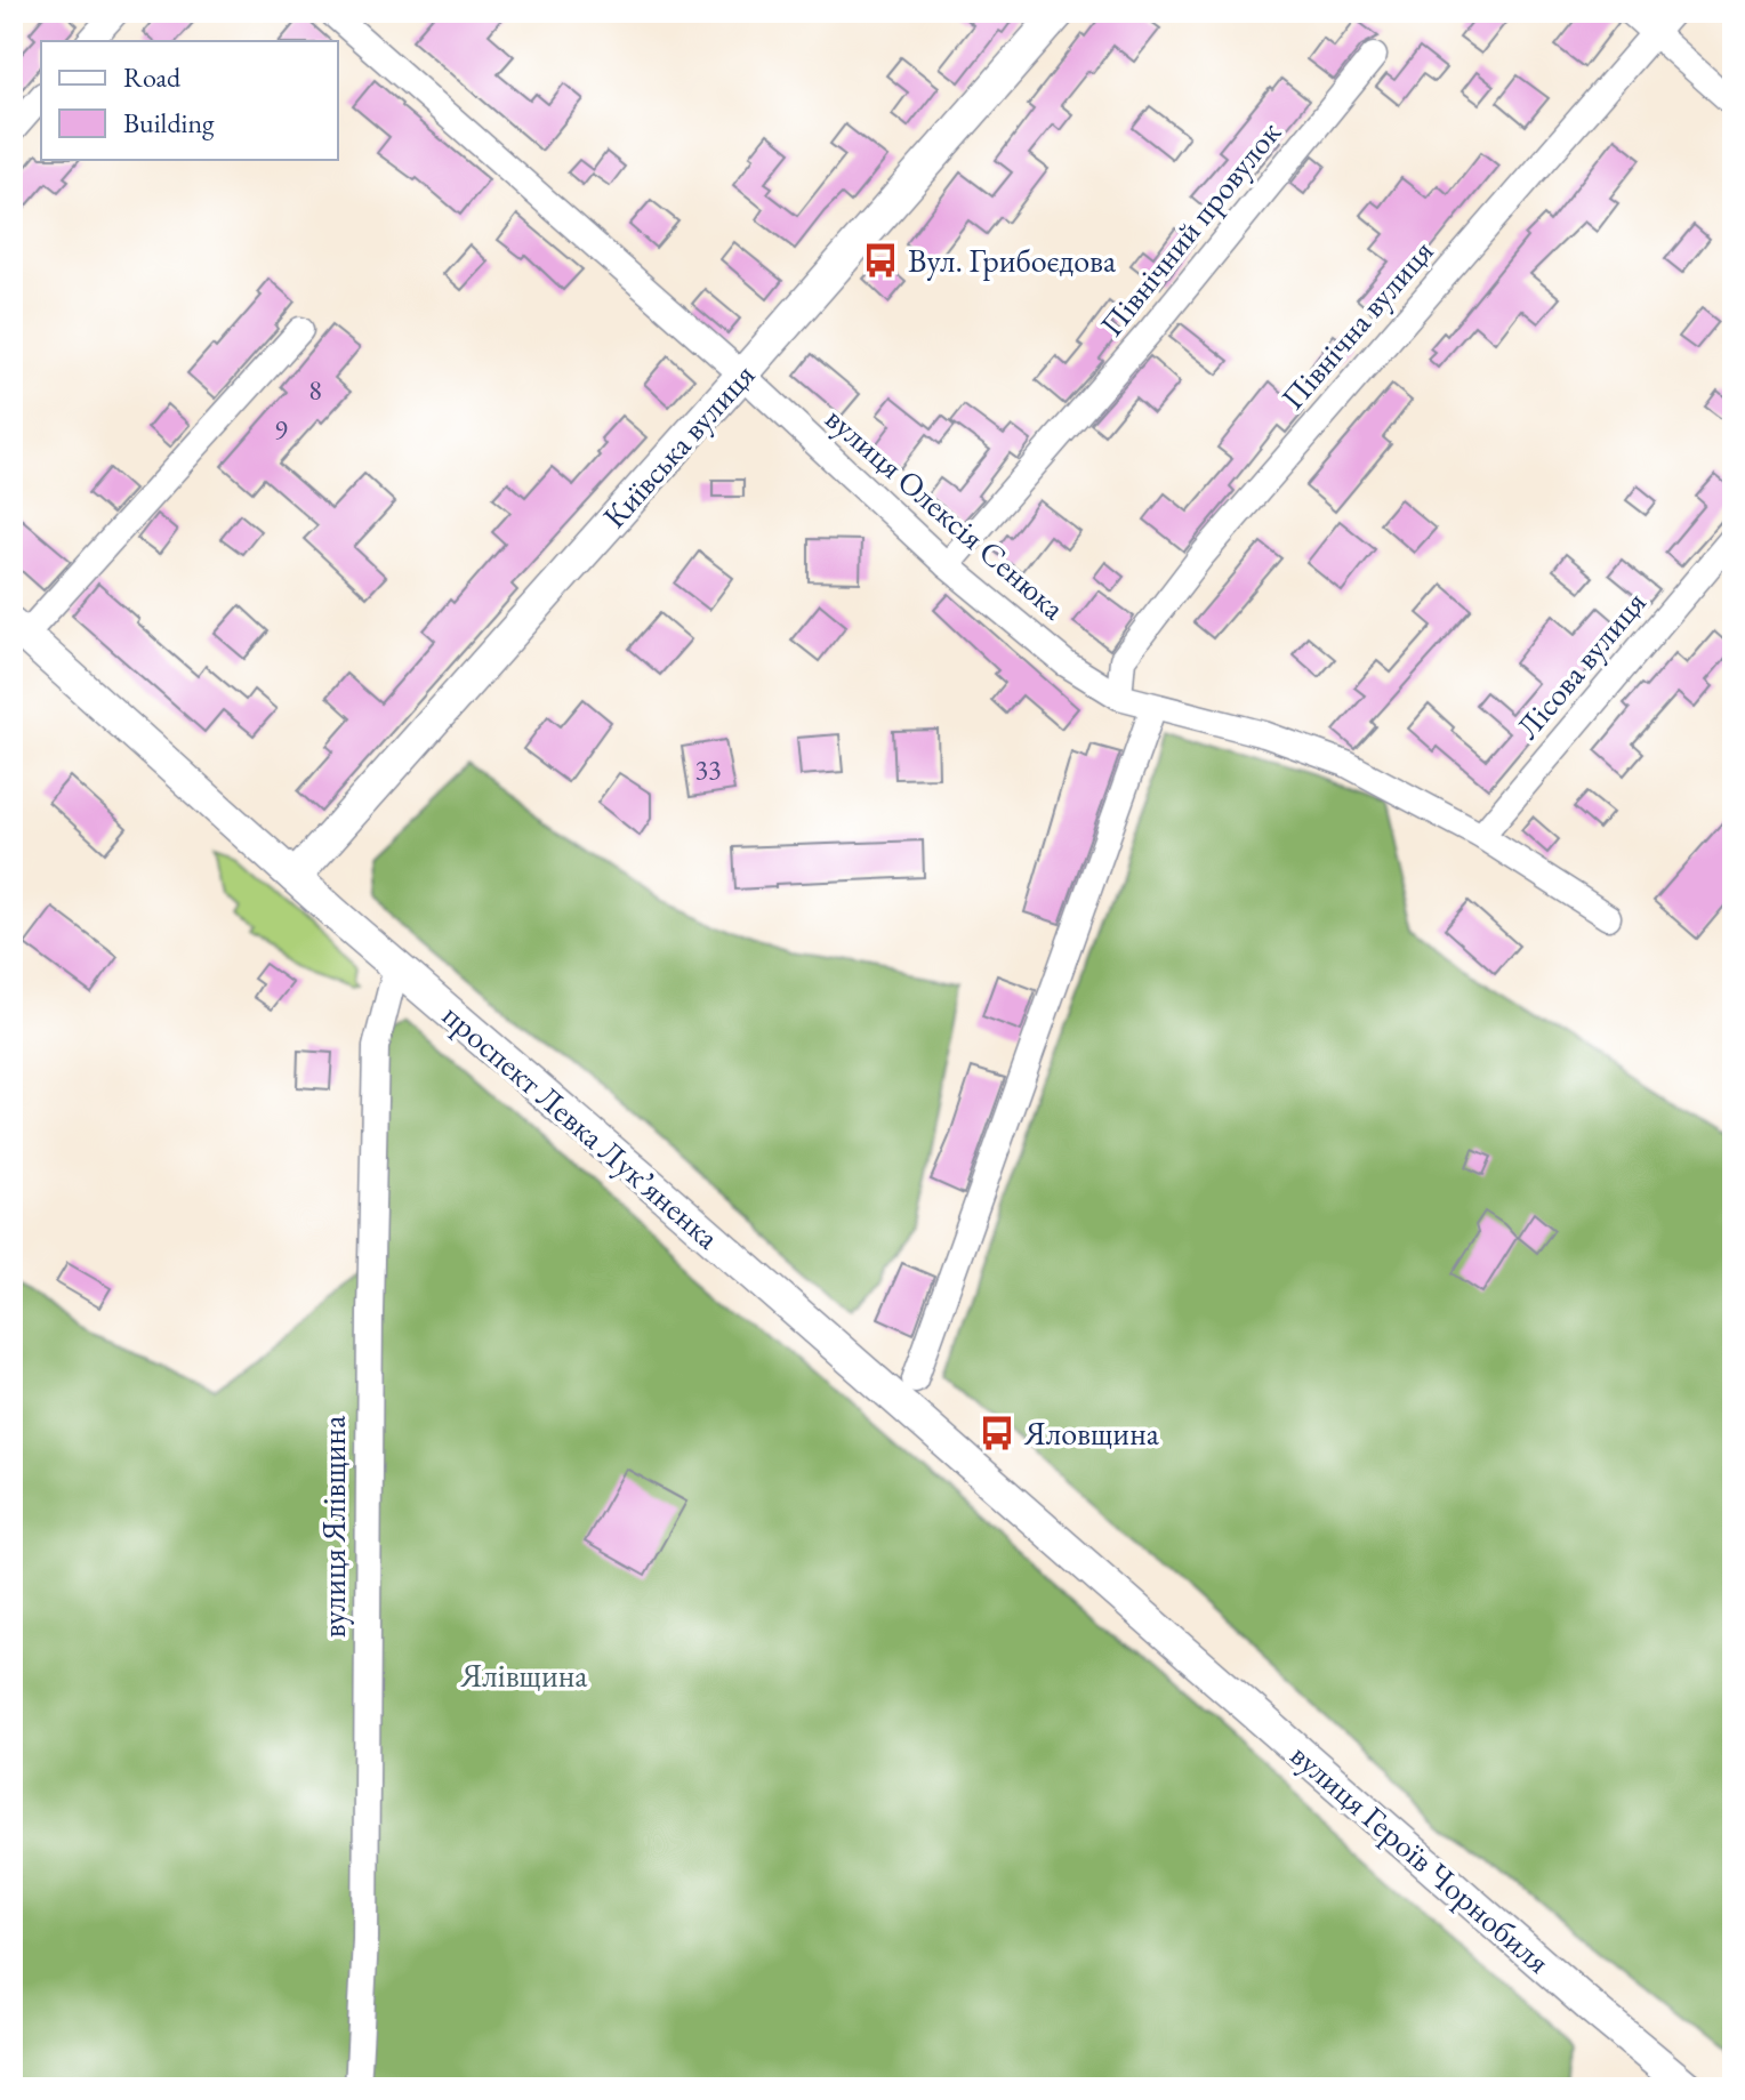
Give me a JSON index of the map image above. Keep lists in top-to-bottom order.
{
  "streets": {
    "main road": ["Київська вулиця", "проспект Левка Лукʼяненка", "вулиця Героїв Чорнобиля"],
    "street": [
      "Північний провулок",
      "Північна вулиця",
      "вулиця Олексія Сенюка",
      "Лісова вулиця",
      "вулиця Ялівщина"
    ]
  },
  "crossings": [
    ["Північний провулок", "вулиця Олексія Сенюка"],
    ["Північна вулиця", "вулиця Олексія Сенюка"],
    ["Київська вулиця", "вулиця Олексія Сенюка"],
    ["Київська вулиця", "проспект Левка Лукʼяненка"],
    ["вулиця Олексія Сенюка", "Лісова вулиця"],
    ["проспект Левка Лукʼяненка", "вулиця Ялівщина"],
    ["проспект Левка Лукʼяненка", "вулиця Героїв Чорнобиля"]
  ],
  "parks": ["Ялівщина"],
  "places": {
    "bus stop": ["Вул. Грибоєдова", "Яловщина"]
  },
  "house_numbers": ["8", "9", "33"],
  "legend": ["Road", "Building"]
}
